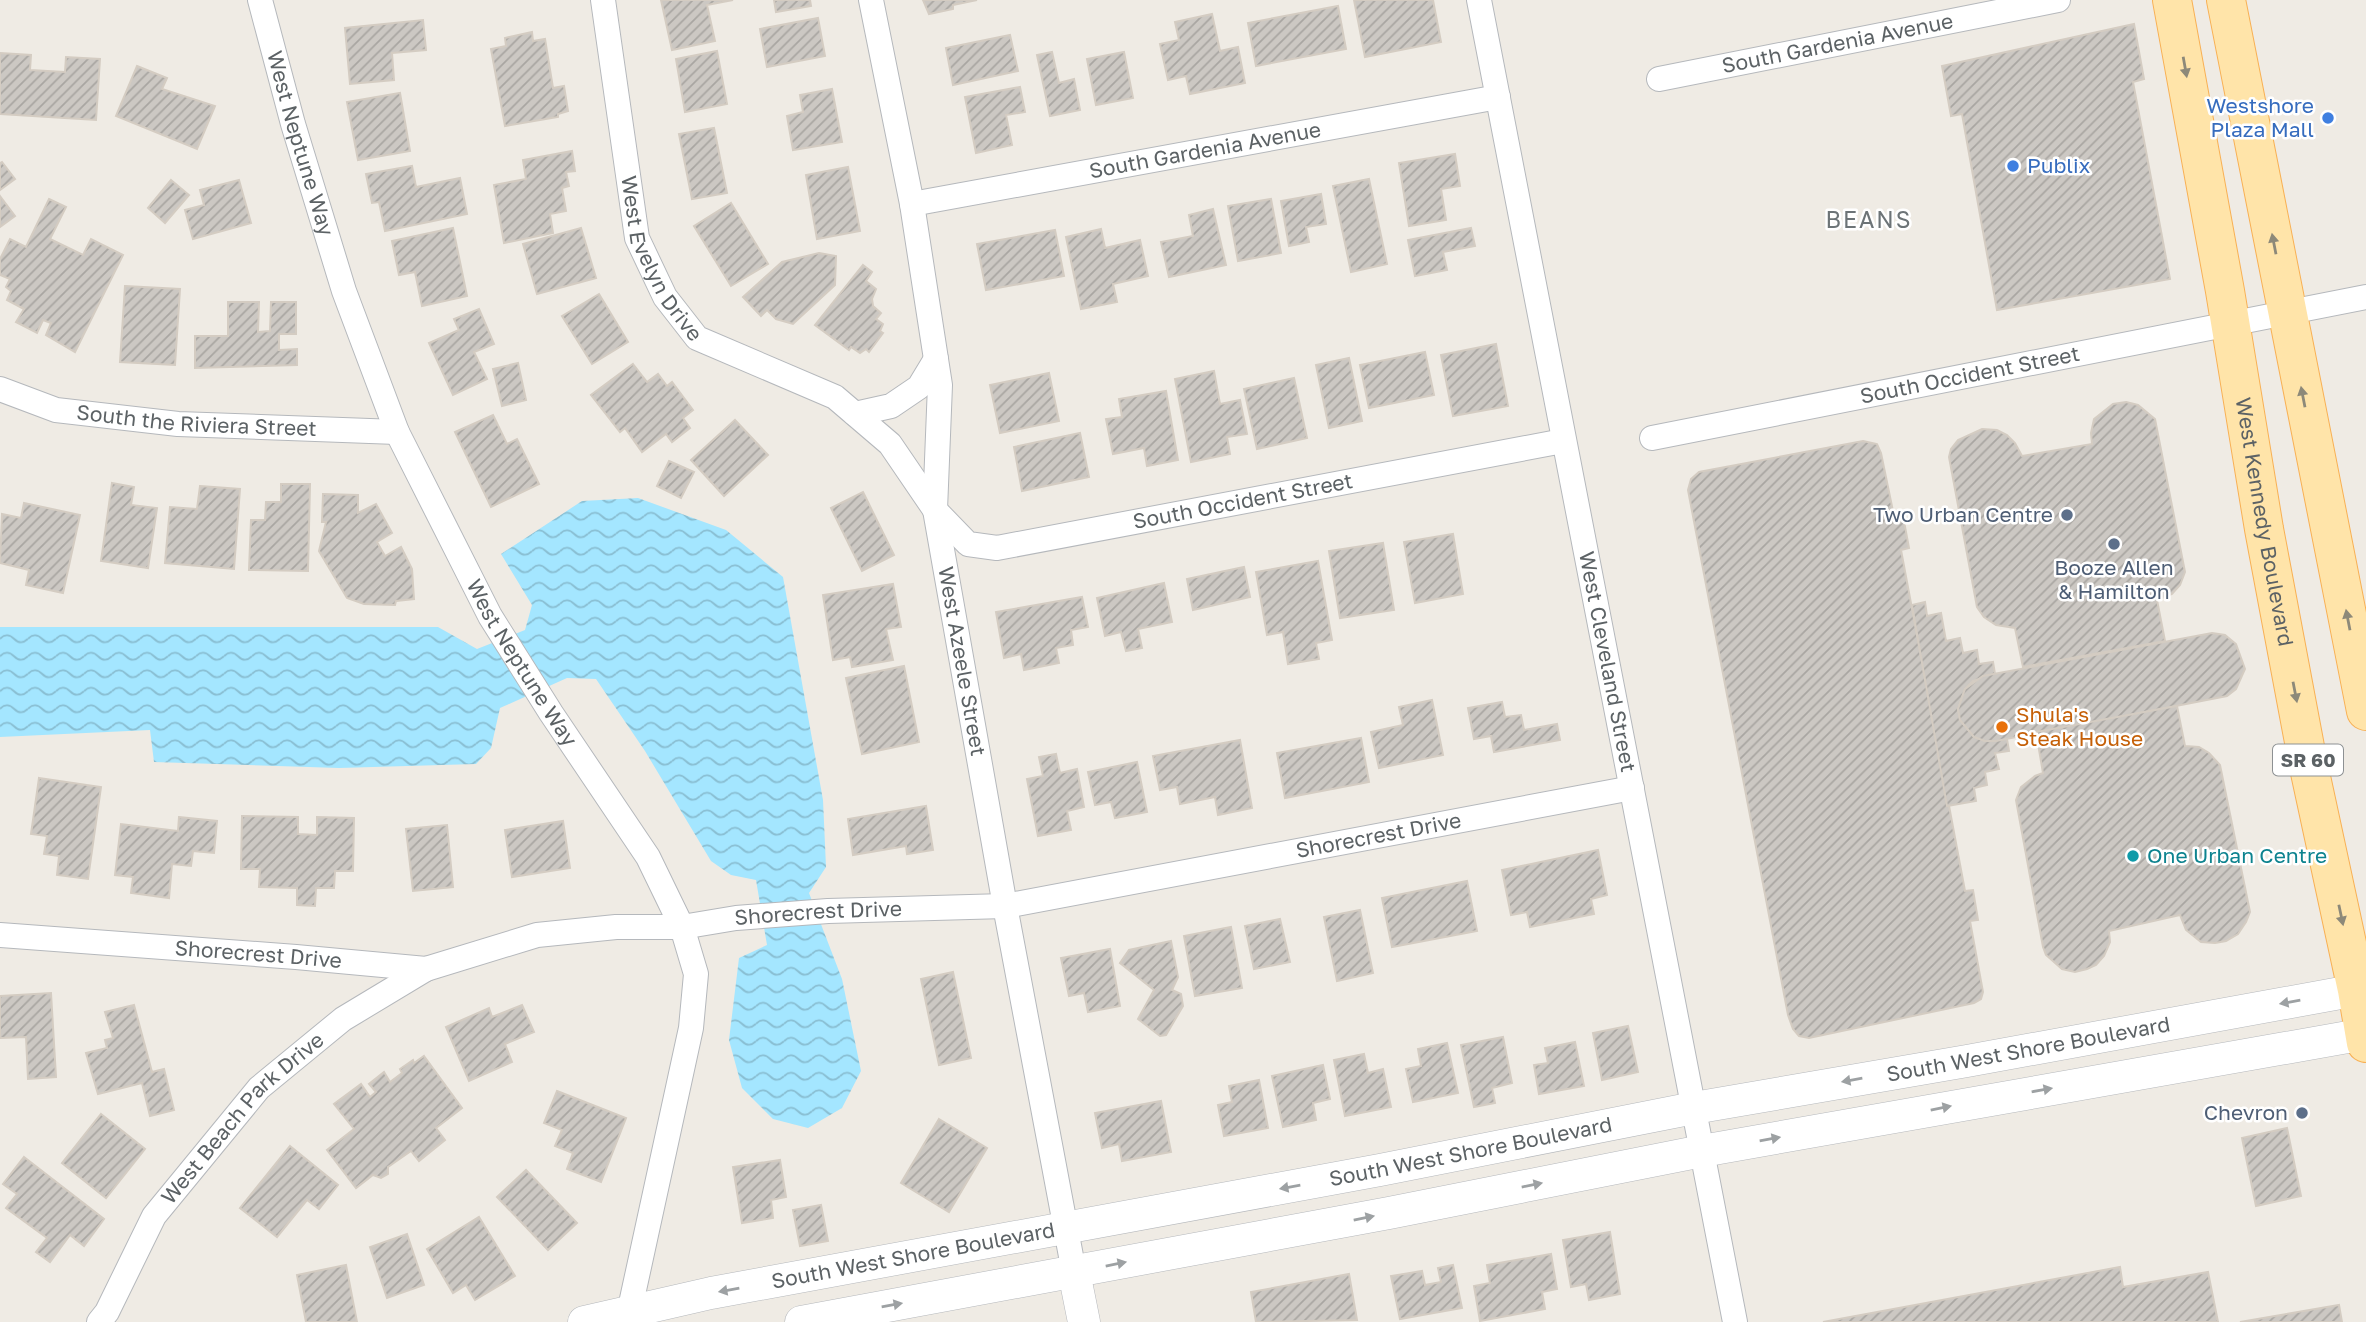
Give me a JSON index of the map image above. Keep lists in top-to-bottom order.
{
  "streets": {
    "main road": ["West Kennedy Boulevard", "SR 60"],
    "street": [
      "South Gardenia Avenue",
      "West Neptune Way",
      "West Evelyn Drive",
      "South Occident Street",
      "South the Riviera Street",
      "West Cleveland Street",
      "West Azeele Street",
      "Shorecrest Drive",
      "South West Shore Boulevard",
      "West Beach Park Drive"
    ]
  },
  "crossings": [
    ["South Gardenia Avenue", "West Cleveland Street"],
    ["South Gardenia Avenue", "West Azeele Street"],
    ["West Neptune Way", "South the Riviera Street"],
    ["West Neptune Way", "Shorecrest Drive"],
    ["West Neptune Way", "South West Shore Boulevard"],
    ["West Evelyn Drive", "South Occident Street"],
    ["West Evelyn Drive", "West Azeele Street"],
    ["South Occident Street", "West Kennedy Boulevard"],
    ["South Occident Street", "West Cleveland Street"],
    ["South Occident Street", "West Azeele Street"],
    ["West Kennedy Boulevard", "South West Shore Boulevard"],
    ["West Cleveland Street", "Shorecrest Drive"],
    ["West Cleveland Street", "South West Shore Boulevard"],
    ["West Azeele Street", "Shorecrest Drive"],
    ["West Azeele Street", "South West Shore Boulevard"],
    ["Shorecrest Drive", "West Beach Park Drive"]
  ],
  "districts": ["BEANS"],
  "places": [
    "Westshore Plaza Mall",
    "Publix",
    "Two Urban Centre",
    "Booze Allen & Hamilton",
    "Shula's Steak House",
    "One Urban Centre",
    "Chevron"
  ]
}
